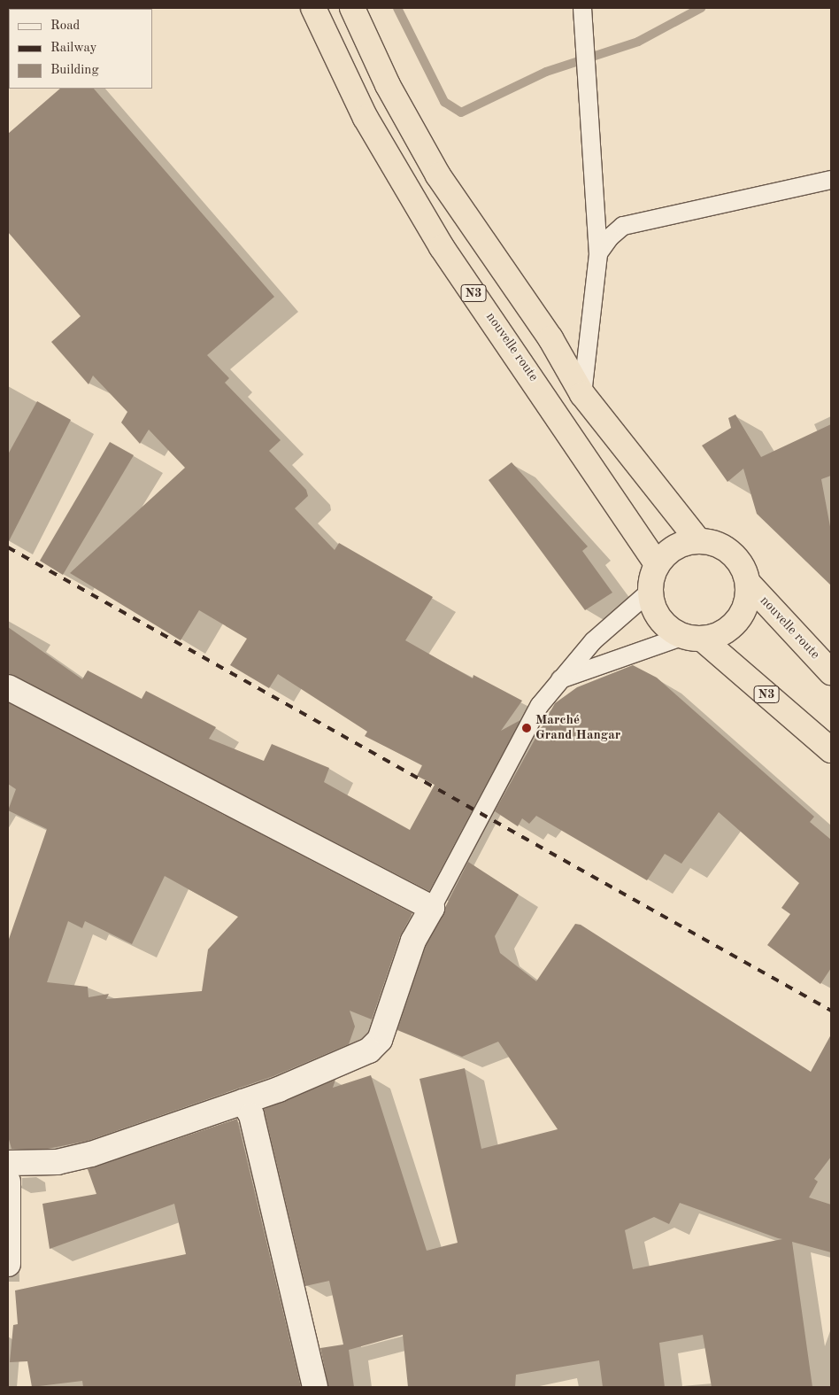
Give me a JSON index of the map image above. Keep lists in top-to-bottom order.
{
  "streets": {
    "highway": ["N3", "nouvelle route"]
  },
  "crossings": [
    ["N3", "nouvelle route"]
  ],
  "places": ["Marché Grand Hangar"],
  "legend": ["Road", "Railway", "Building"]
}
